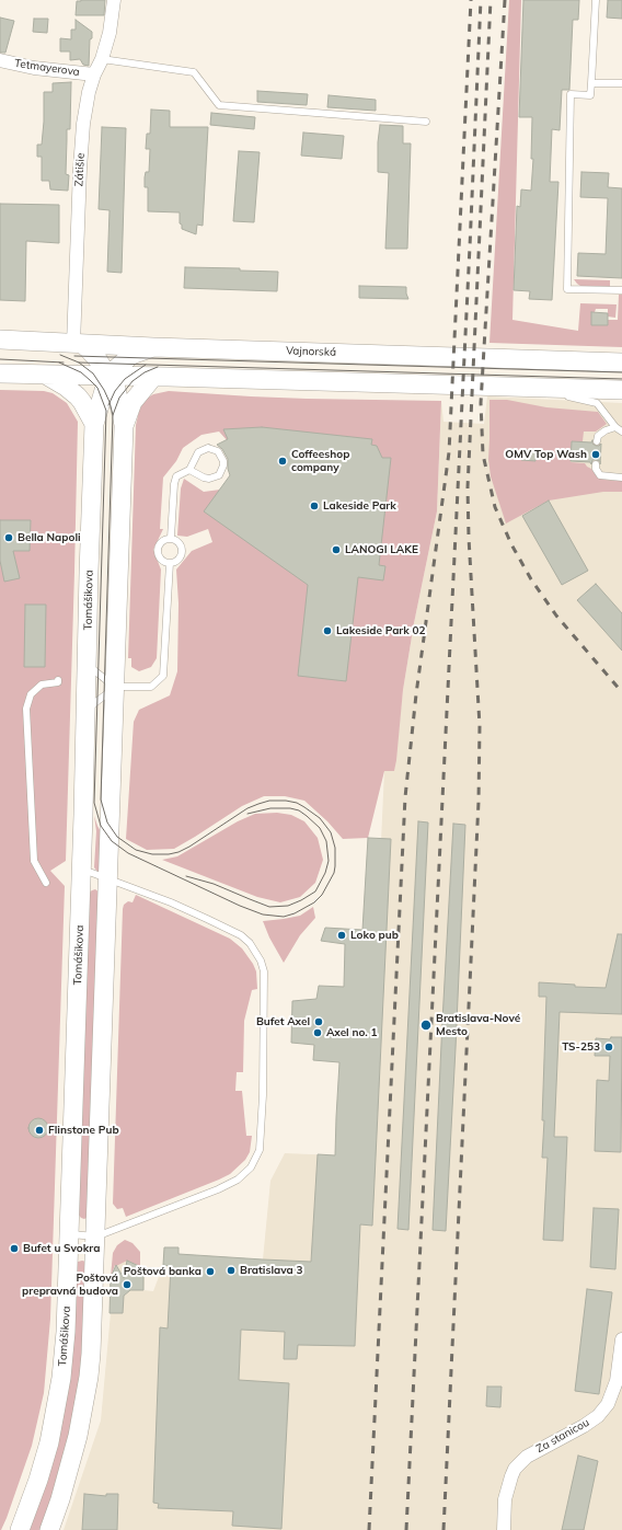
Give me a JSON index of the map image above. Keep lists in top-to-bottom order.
{
  "streets": {
    "main road": ["Vajnorská", "Tomášikova"],
    "street": ["Tetmayerova", "Zátišie", "Za stanicou"]
  },
  "crossings": [
    ["Tetmayerova", "Zátišie"],
    ["Zátišie", "Vajnorská"]
  ],
  "places": [
    "OMV Top Wash",
    "Coffeeshop company",
    "Lakeside Park",
    "Bella Napoli",
    "LANOGI LAKE",
    "Lakeside Park 02",
    "Loko pub",
    "Bufet Axel",
    "Bratislava-Nové Mesto",
    "Axel no. 1",
    "TS-253",
    "Flinstone Pub",
    "Bufet u Svokra",
    "Bratislava 3",
    "Poštová banka",
    "Poštová prepravná budova"
  ]
}
